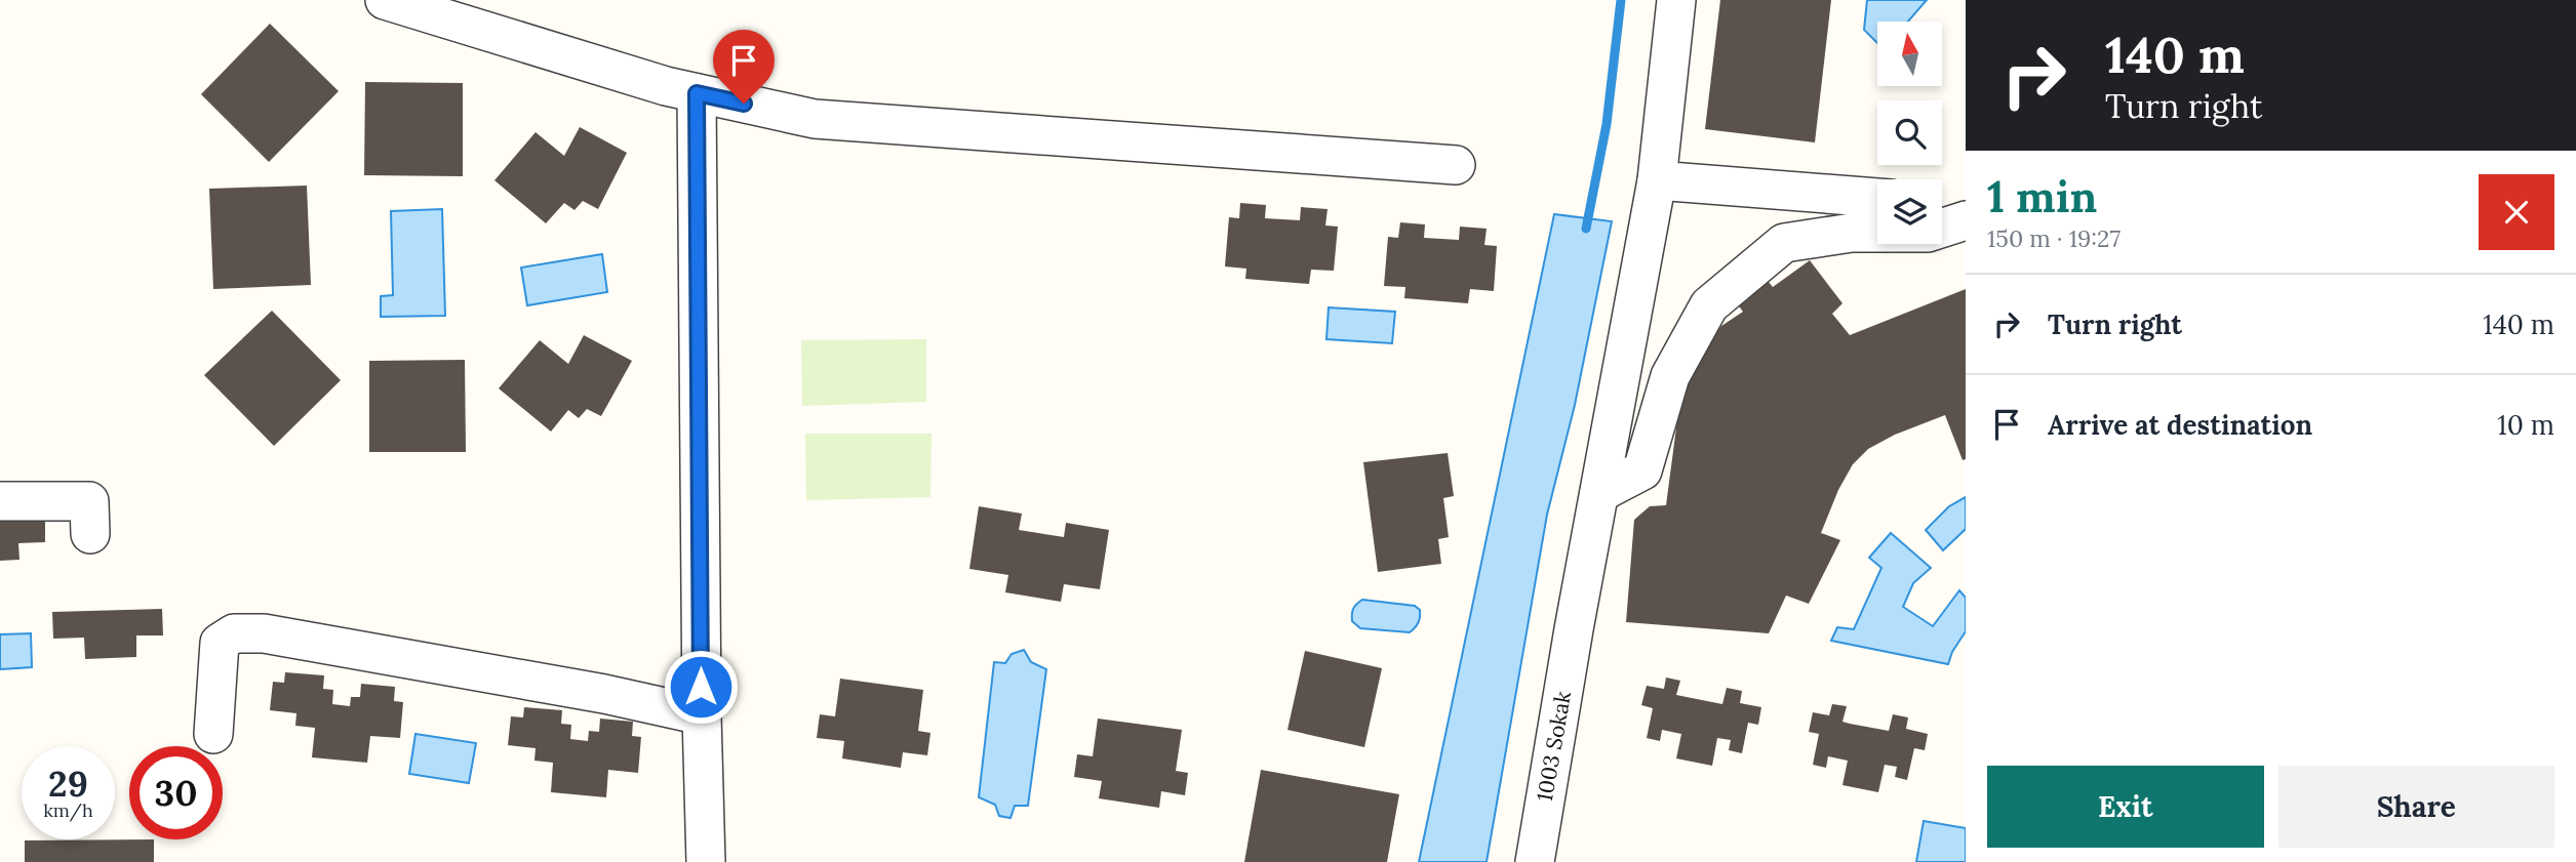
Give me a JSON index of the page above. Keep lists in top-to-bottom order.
{
  "streets": {
    "street": ["1003 Sokak"]
  },
  "north": "top",
  "page": {
    "turn": ["140 m", "Turn right"],
    "heading": ["1 min", "150 m · 19:27"],
    "list": [
      {
        "name": "Turn right",
        "value": "140 m"
      },
      {
        "name": "Arrive at destination",
        "value": "10 m"
      }
    ],
    "speed": "29 km/h",
    "limit": "30",
    "buttons": ["Exit", "Share"]
  }
}
